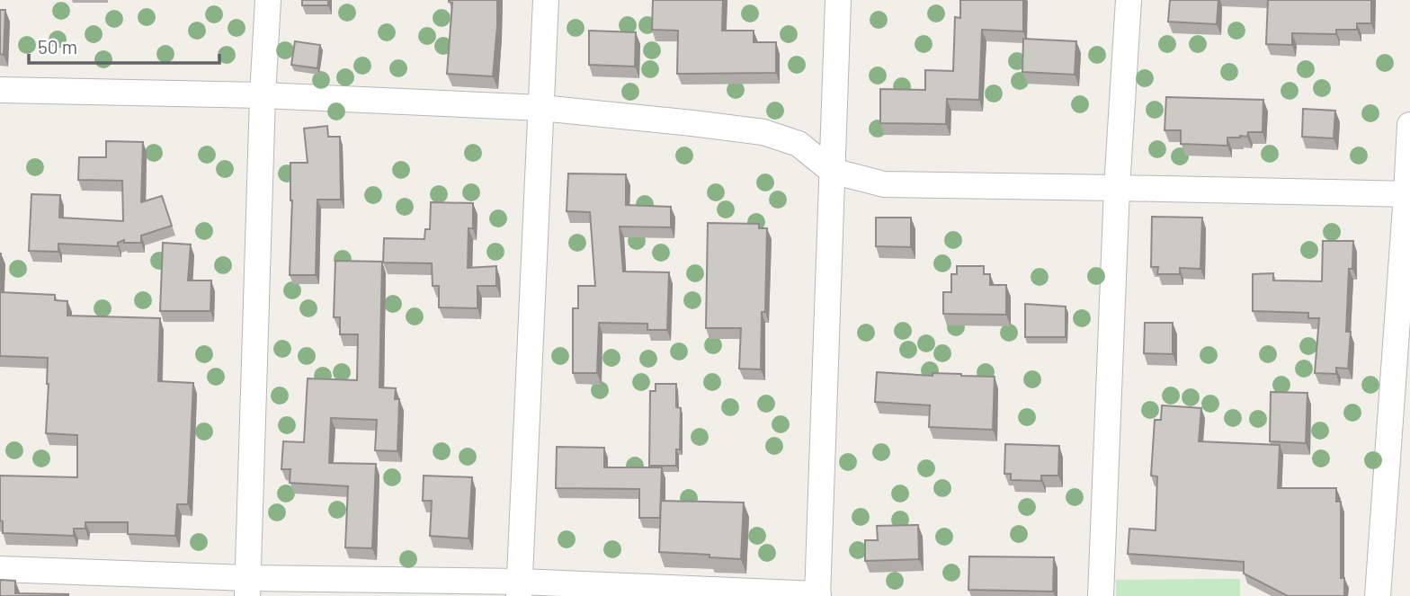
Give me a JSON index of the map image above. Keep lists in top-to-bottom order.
{
  "scale_bar": "50 m"
}
